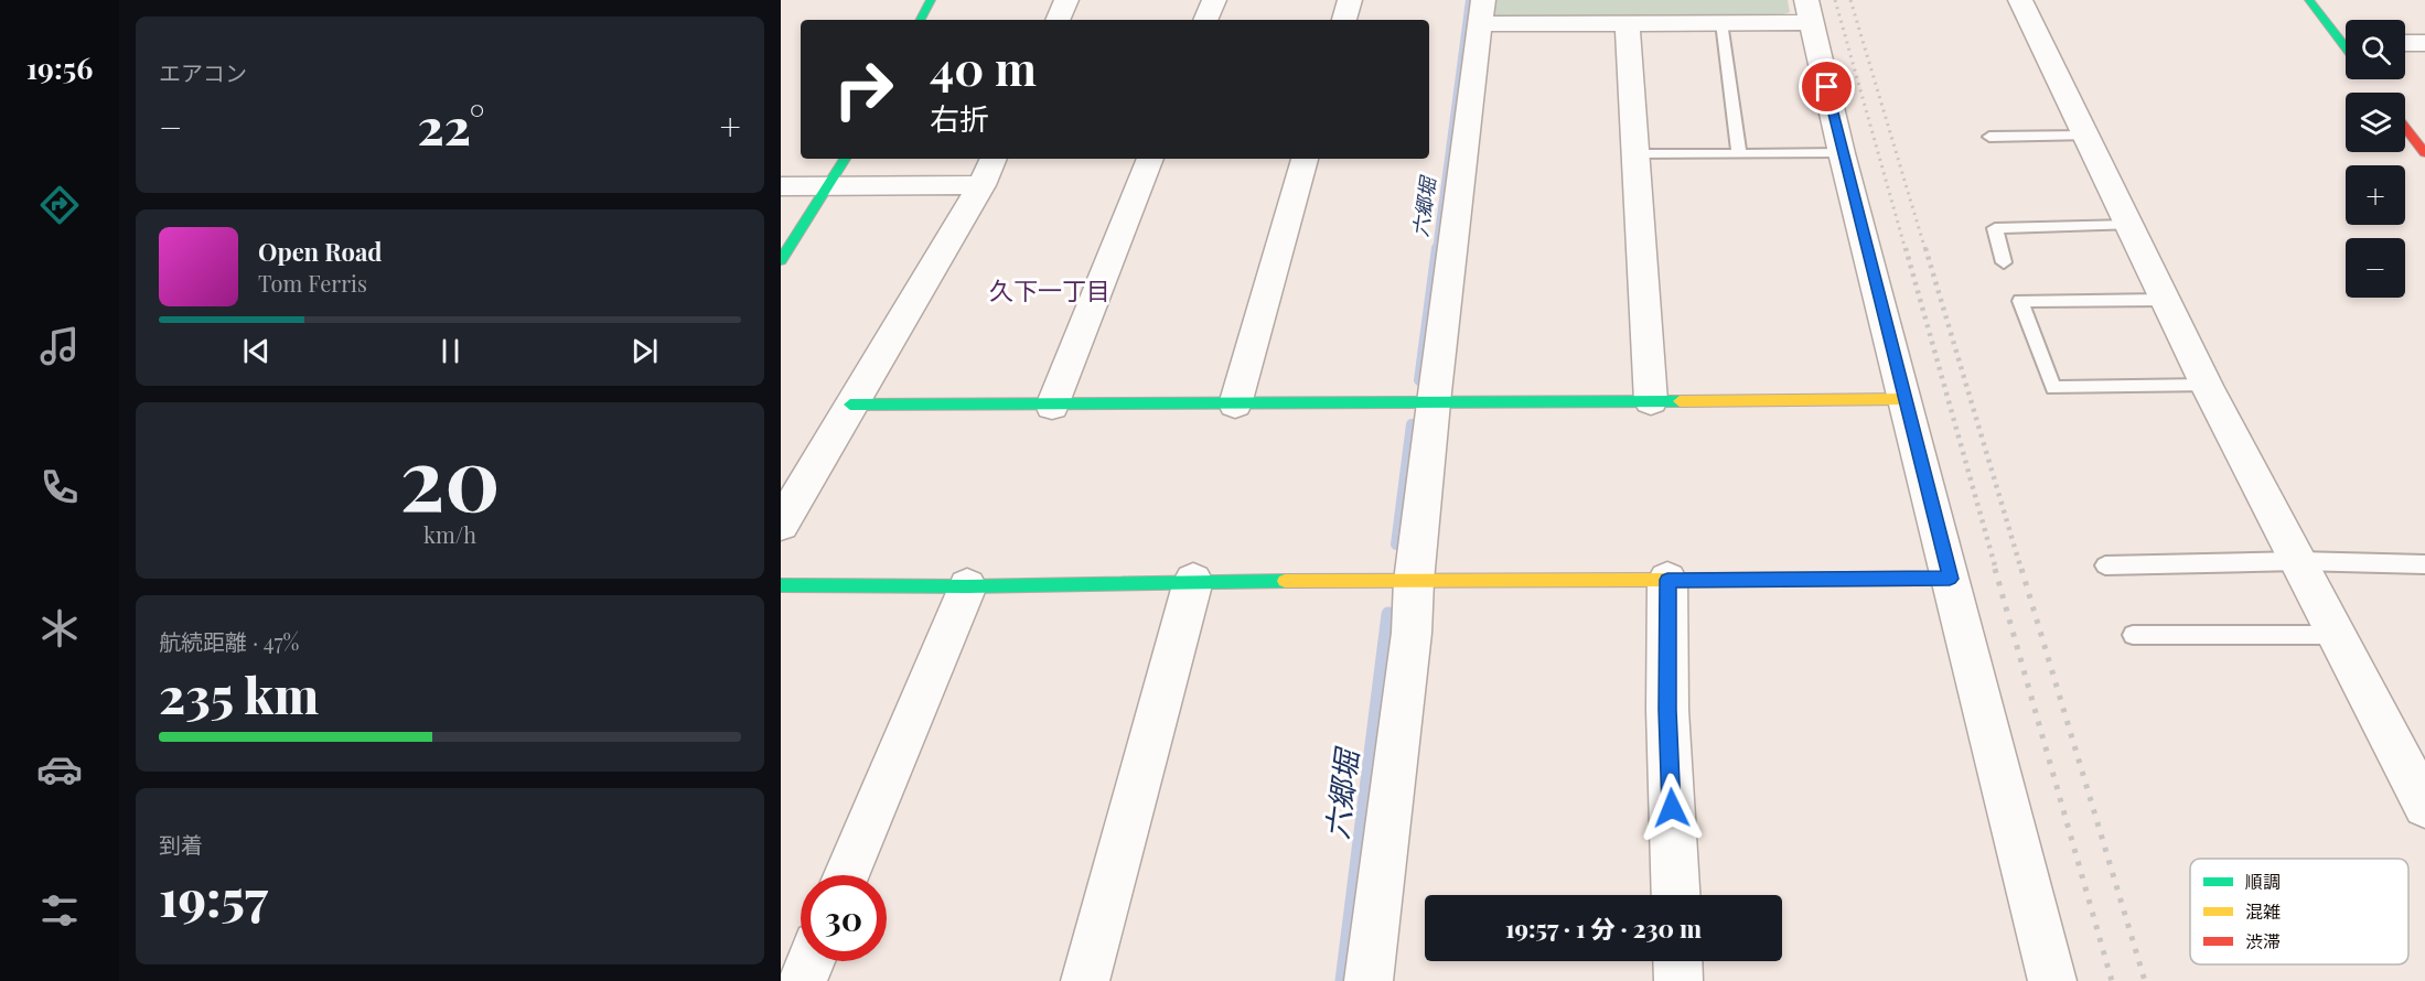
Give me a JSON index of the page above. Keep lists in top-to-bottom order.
{
  "districts": ["久下一丁目"],
  "water": ["六郷堀"],
  "legend": ["順調", "混雑", "渋滞"],
  "page": {
    "tabs": "19:56",
    "tile": [
      "エアコン",
      ["20", "km/h"],
      ["航続距離 · 47%", "235 km"],
      ["到着", "19:57"]
    ],
    "map_buttons": ["+", "−"],
    "turn": ["40 m", "右折"],
    "heat": ["−", "22°", "+"],
    "song": ["Open Road", "Tom Ferris"],
    "limit": "30",
    "trip": "19:57 · 1 分 · 230 m"
  }
}
